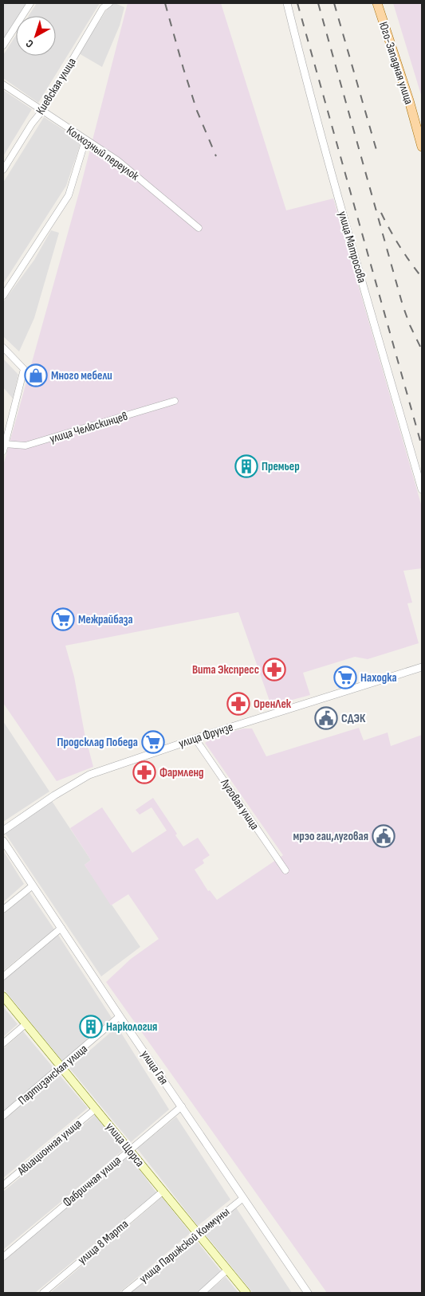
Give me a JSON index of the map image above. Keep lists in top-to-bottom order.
{
  "streets": {
    "main road": ["Юго-Западная улица", "улица Щорса"],
    "street": [
      "Киевская улица",
      "Колхозный переулок",
      "улица Матросова",
      "улица Челюскинцев",
      "улица Фрунзе",
      "Луговая улица",
      "улица Гая",
      "Партизанская улица",
      "Авиационная улица",
      "Фабричная улица",
      "улица 8 Марта",
      "улица Парижской Коммуны"
    ]
  },
  "crossings": [
    ["Киевская улица", "Колхозный переулок"],
    ["улица Фрунзе", "Луговая улица"],
    ["улица Гая", "Партизанская улица"],
    ["улица Гая", "Фабричная улица"],
    ["улица Гая", "улица Парижской Коммуны"],
    ["Партизанская улица", "улица Щорса"],
    ["улица Щорса", "Авиационная улица"],
    ["улица Щорса", "Фабричная улица"],
    ["улица Щорса", "улица 8 Марта"],
    ["улица Щорса", "улица Парижской Коммуны"]
  ],
  "places": {
    "shop": ["Много мебели"],
    "building": ["Премьер", "Наркология"],
    "supermarket": ["Межрайбаза", "Находка", "Продсклад Победа"],
    "pharmacy": ["Вита Экспресс", "ОренЛек", "Фармленд"],
    "public building": ["СДЭК", "мрэо гаи,луговая"]
  },
  "north": "bottom left"
}
